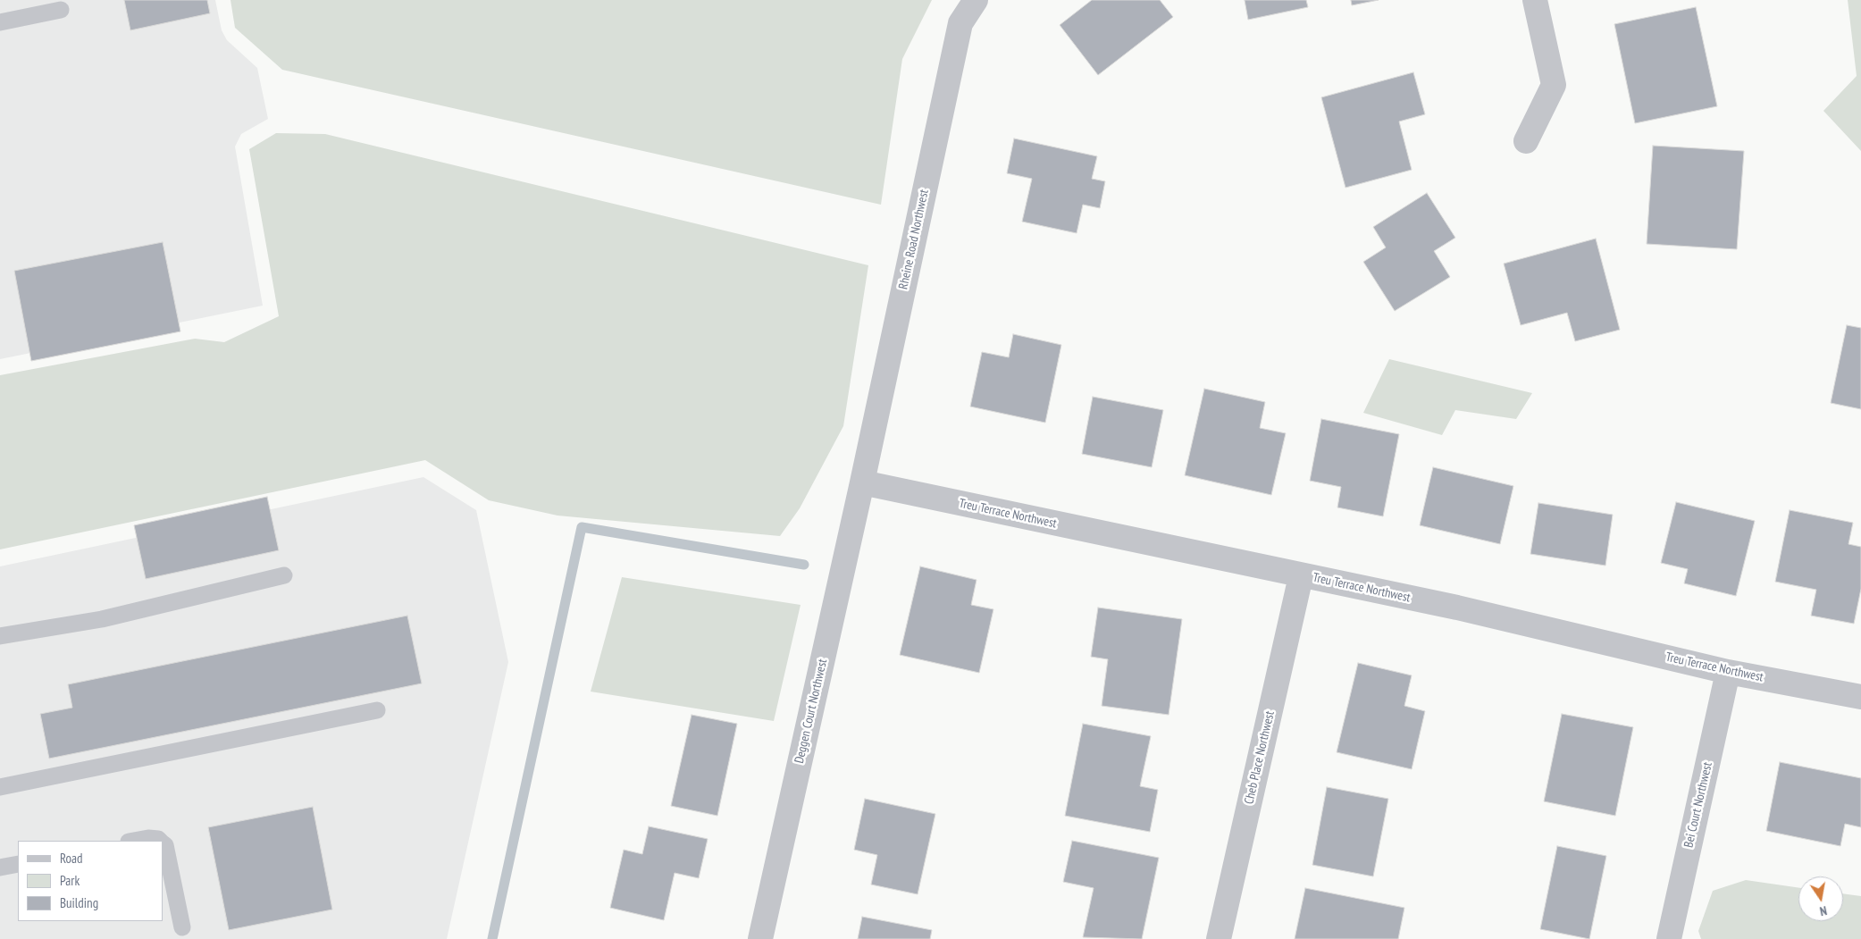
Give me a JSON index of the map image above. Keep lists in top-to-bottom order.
{
  "streets": {
    "street": [
      "Rheine Road Northwest",
      "Treu Terrace Northwest",
      "Deggen Court Northwest",
      "Cheb Place Northwest",
      "Bei Court Northwest"
    ]
  },
  "crossings": [
    ["Rheine Road Northwest", "Treu Terrace Northwest"],
    ["Rheine Road Northwest", "Deggen Court Northwest"],
    ["Treu Terrace Northwest", "Deggen Court Northwest"],
    ["Treu Terrace Northwest", "Cheb Place Northwest"],
    ["Treu Terrace Northwest", "Bei Court Northwest"]
  ],
  "legend": ["Road", "Park", "Building"],
  "north": "bottom"
}
